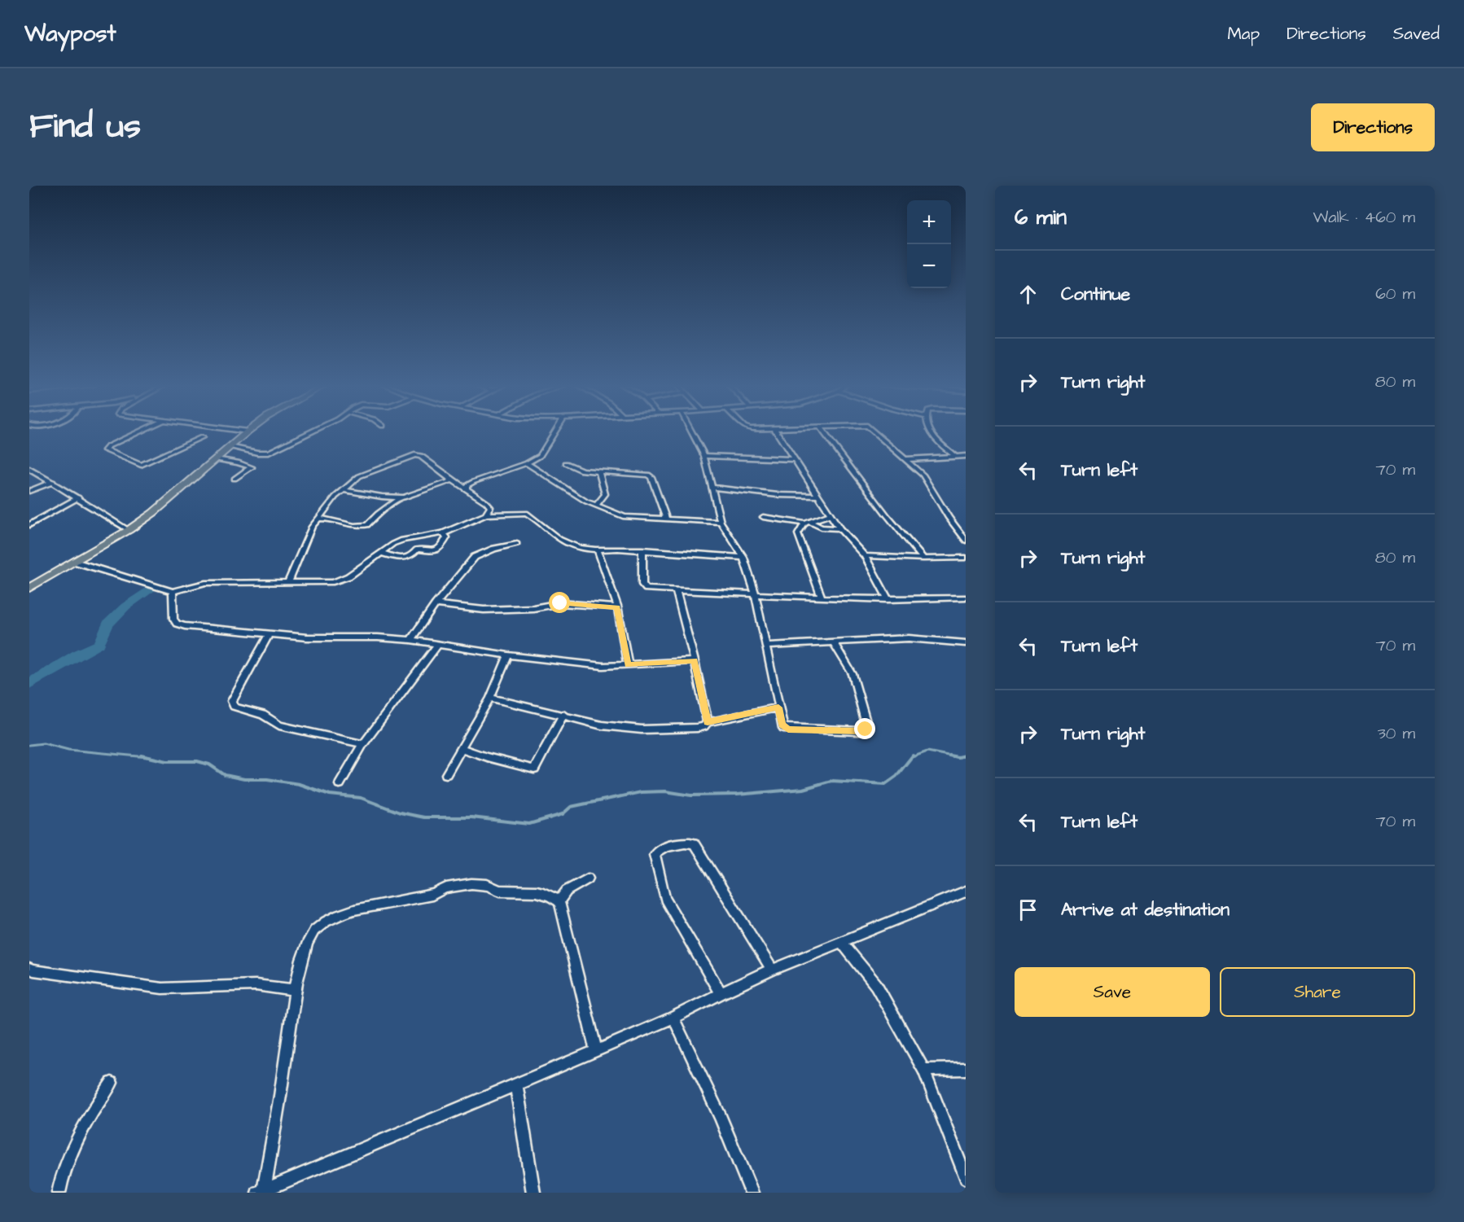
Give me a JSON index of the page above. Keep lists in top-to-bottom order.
{
  "page": {
    "header": "Waypost",
    "nav": ["Map", "Directions", "Saved"],
    "title": "Find us",
    "buttons": [
      "Directions",
      ["Save", "Share"]
    ],
    "heading": ["6 min", "Walk · 460 m"],
    "map_buttons": ["+", "−"],
    "list": [
      ["Continue", "60 m"],
      ["Turn right", "80 m"],
      ["Turn left", "70 m"],
      ["Turn right", "80 m"],
      ["Turn left", "70 m"],
      ["Turn right", "30 m"],
      ["Turn left", "70 m"],
      "Arrive at destination"
    ]
  }
}
